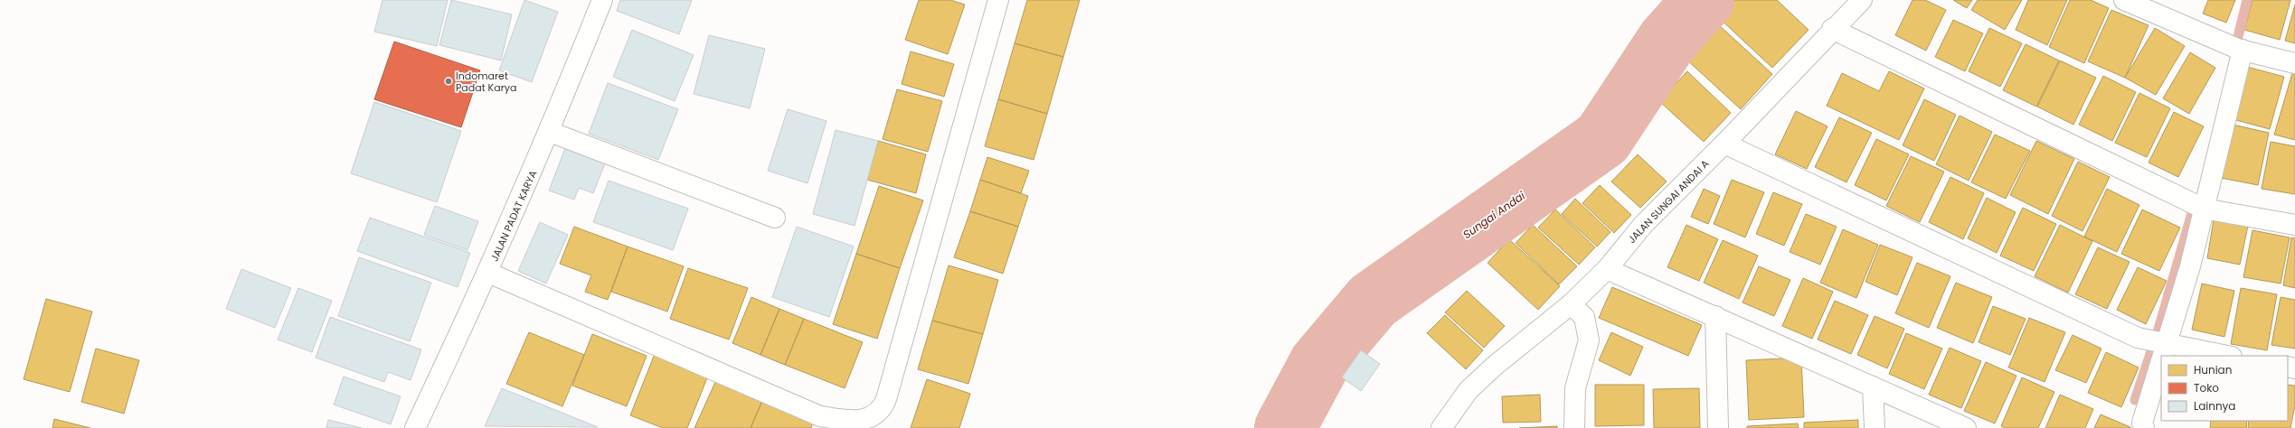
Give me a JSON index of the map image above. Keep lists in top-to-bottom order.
{
  "streets": {
    "street": ["JALAN SUNGAI ANDAI A", "JALAN PADAT KARYA"]
  },
  "water": ["Sungai Andai"],
  "places": ["Indomaret Padat Karya"],
  "legend": ["Hunian", "Toko", "Lainnya"]
}
